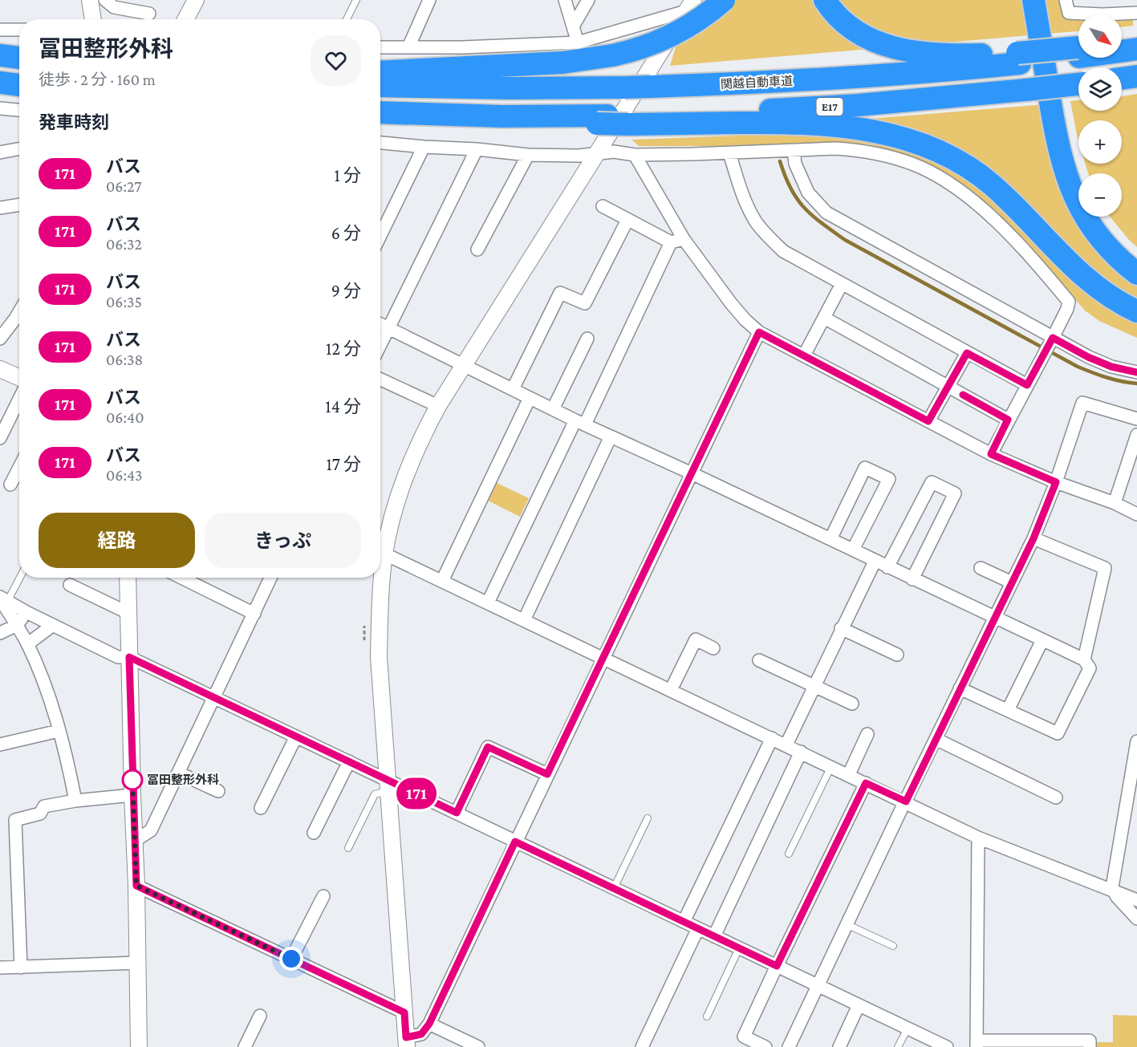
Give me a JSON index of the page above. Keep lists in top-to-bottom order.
{
  "streets": {
    "highway": ["関越自動車道", "E17"]
  },
  "places": ["冨田整形外科"],
  "lines": ["bus line 171"],
  "north": "bottom right",
  "page": {
    "on_map": "171",
    "map_buttons": ["+", "−"],
    "heading": [
      ["冨田整形外科", "徒歩 · 2 分 · 160 m"],
      "発車時刻"
    ],
    "list": [
      {
        "mark": "171",
        "name": "バス",
        "note": "06:27",
        "value": "1 分"
      },
      {
        "mark": "171",
        "name": "バス",
        "note": "06:32",
        "value": "6 分"
      },
      {
        "mark": "171",
        "name": "バス",
        "note": "06:35",
        "value": "9 分"
      },
      {
        "mark": "171",
        "name": "バス",
        "note": "06:38",
        "value": "12 分"
      },
      {
        "mark": "171",
        "name": "バス",
        "note": "06:40",
        "value": "14 分"
      },
      {
        "mark": "171",
        "name": "バス",
        "note": "06:43",
        "value": "17 分"
      }
    ],
    "buttons": ["経路", "きっぷ"]
  }
}
